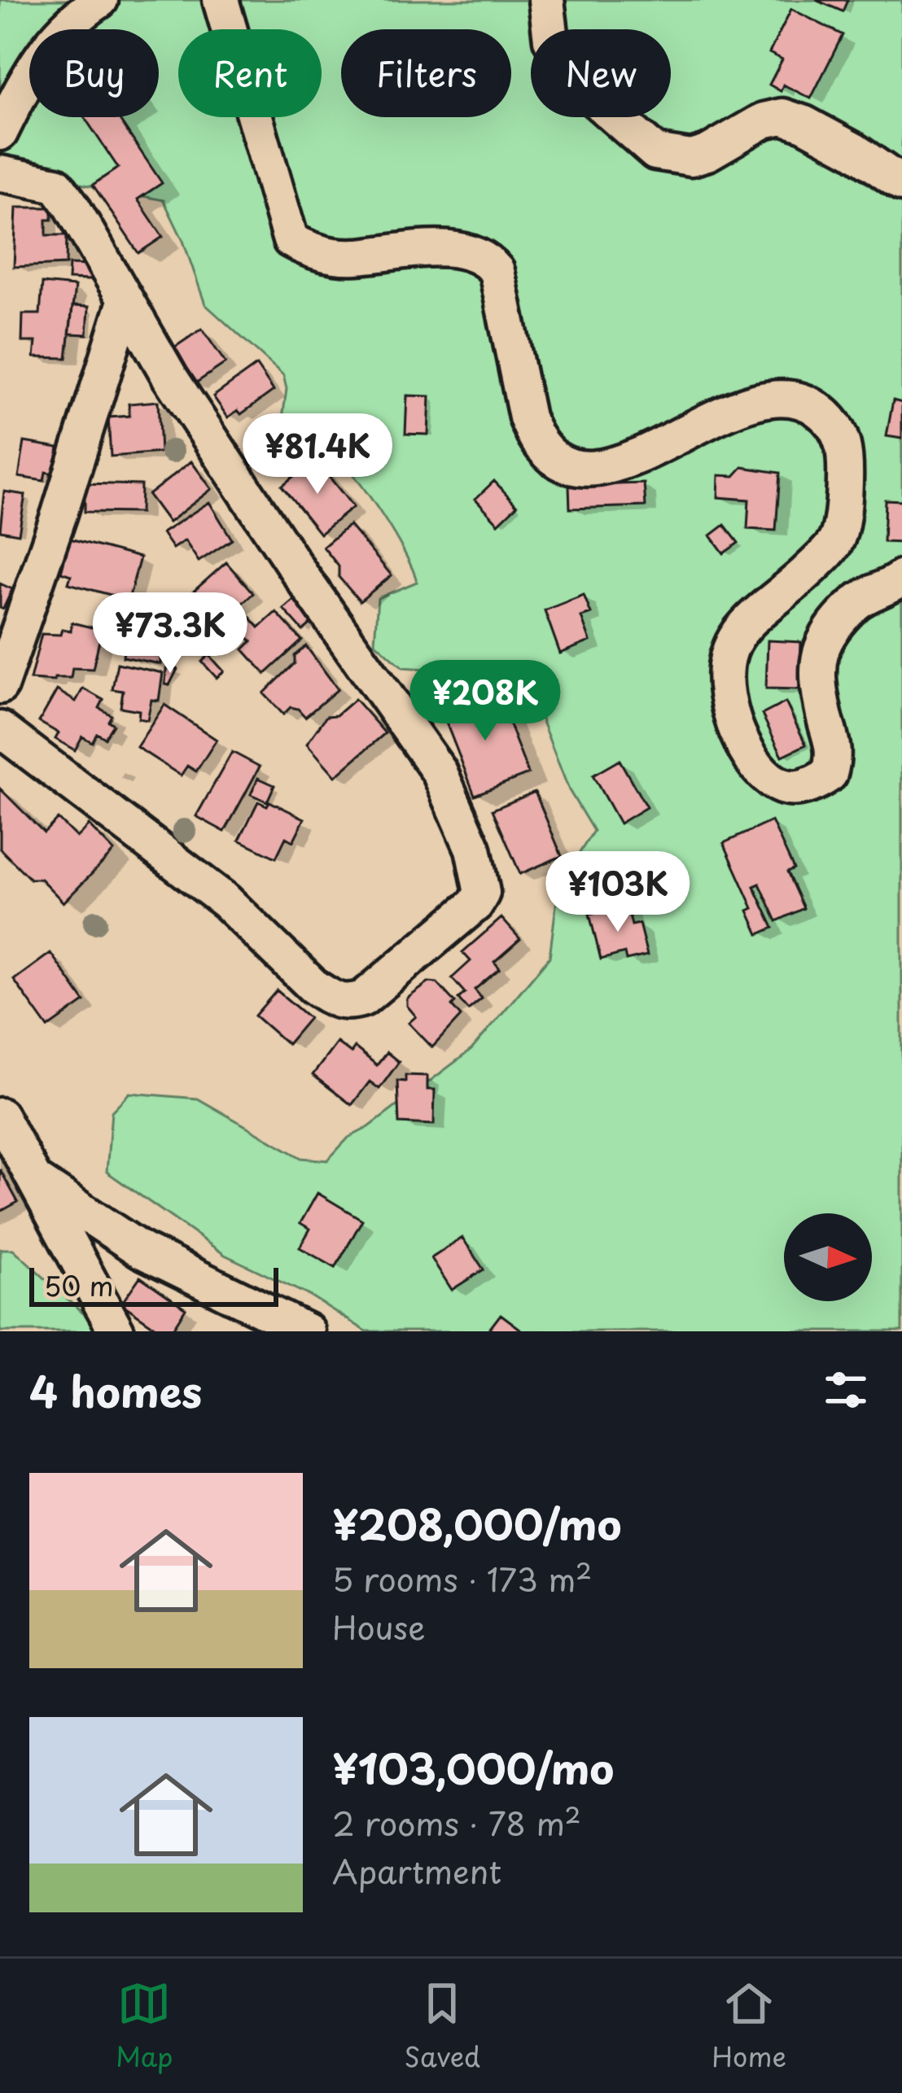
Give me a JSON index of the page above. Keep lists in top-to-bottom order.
{
  "scale_bar": "50 m",
  "north": "right",
  "page": {
    "chip": [
      "Buy",
      "Rent",
      "Filters",
      "New"
    ],
    "price": [
      "¥81.4K",
      "¥73.3K",
      "¥208K",
      "¥103K"
    ],
    "scale": "50 m",
    "heading": "4 homes",
    "list": [
      {
        "name": "¥208,000/mo",
        "note": "5 rooms · 173 m² · House"
      },
      {
        "name": "¥103,000/mo",
        "note": "2 rooms · 78 m² · Apartment"
      }
    ],
    "tabs": ["Map", "Saved", "Home"]
  }
}
